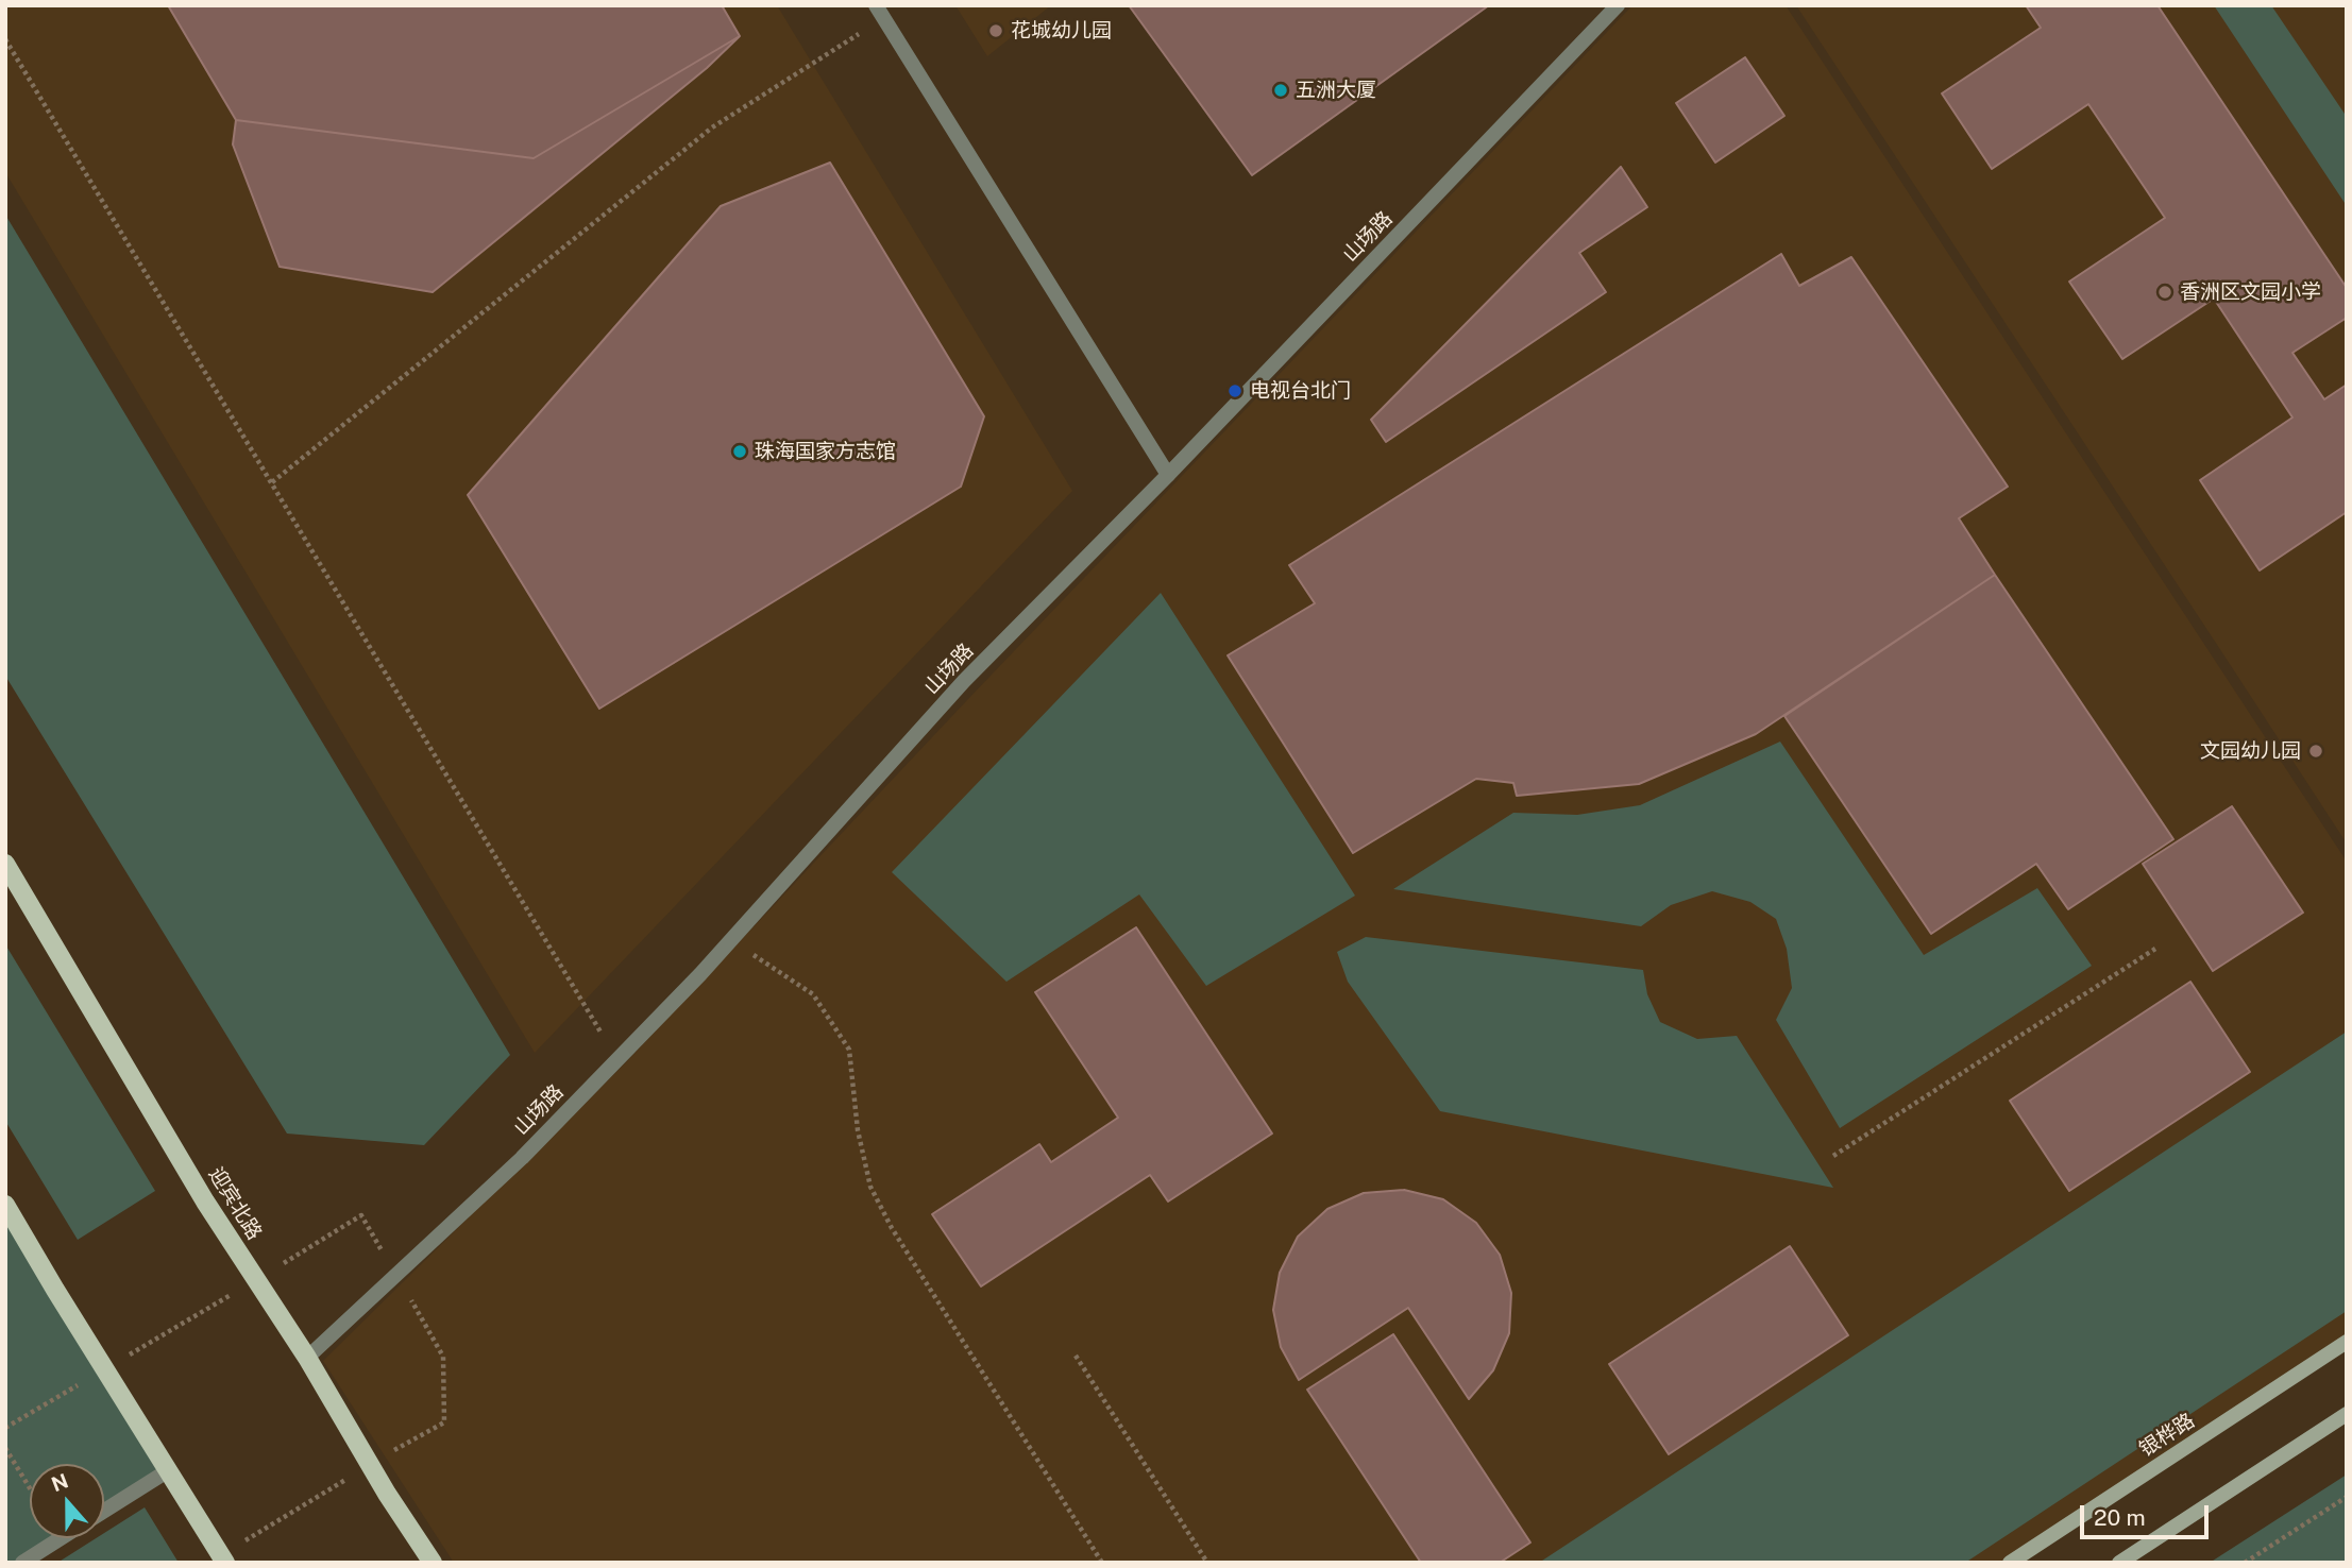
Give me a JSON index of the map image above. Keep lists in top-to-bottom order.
{
  "streets": {
    "main road": ["迎宾北路", "银桦路"],
    "street": ["山场路"]
  },
  "crossings": [
    ["山场路", "迎宾北路"]
  ],
  "places": [
    "花城幼儿园",
    "五洲大厦",
    "香洲区文园小学",
    "电视台北门",
    "珠海国家方志馆",
    "文园幼儿园"
  ],
  "scale_bar": "20 m",
  "north": "top"
}
